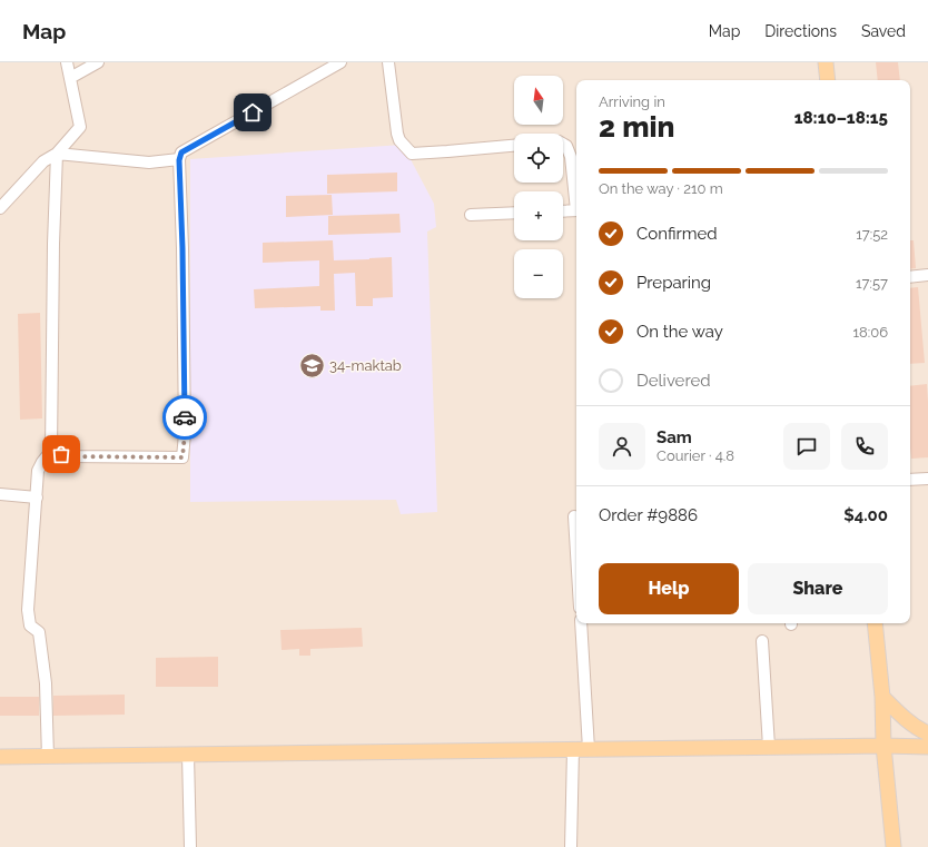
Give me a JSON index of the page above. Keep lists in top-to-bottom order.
{
  "places": {
    "school or university": ["34-maktab"]
  },
  "north": "top",
  "page": {
    "header": "Map",
    "nav": ["Map", "Directions", "Saved"],
    "map_buttons": ["+", "−"],
    "heading": ["2 min", "Arriving in", "18:10–18:15"],
    "panel": [
      "Sam",
      "Courier · 4.8",
      "Order #9886",
      "$4.00"
    ],
    "bar": "On the way · 210 m",
    "list": [
      ["Confirmed", "17:52"],
      ["Preparing", "17:57"],
      ["On the way", "18:06"],
      "Delivered"
    ],
    "buttons": ["Help", "Share"]
  }
}
